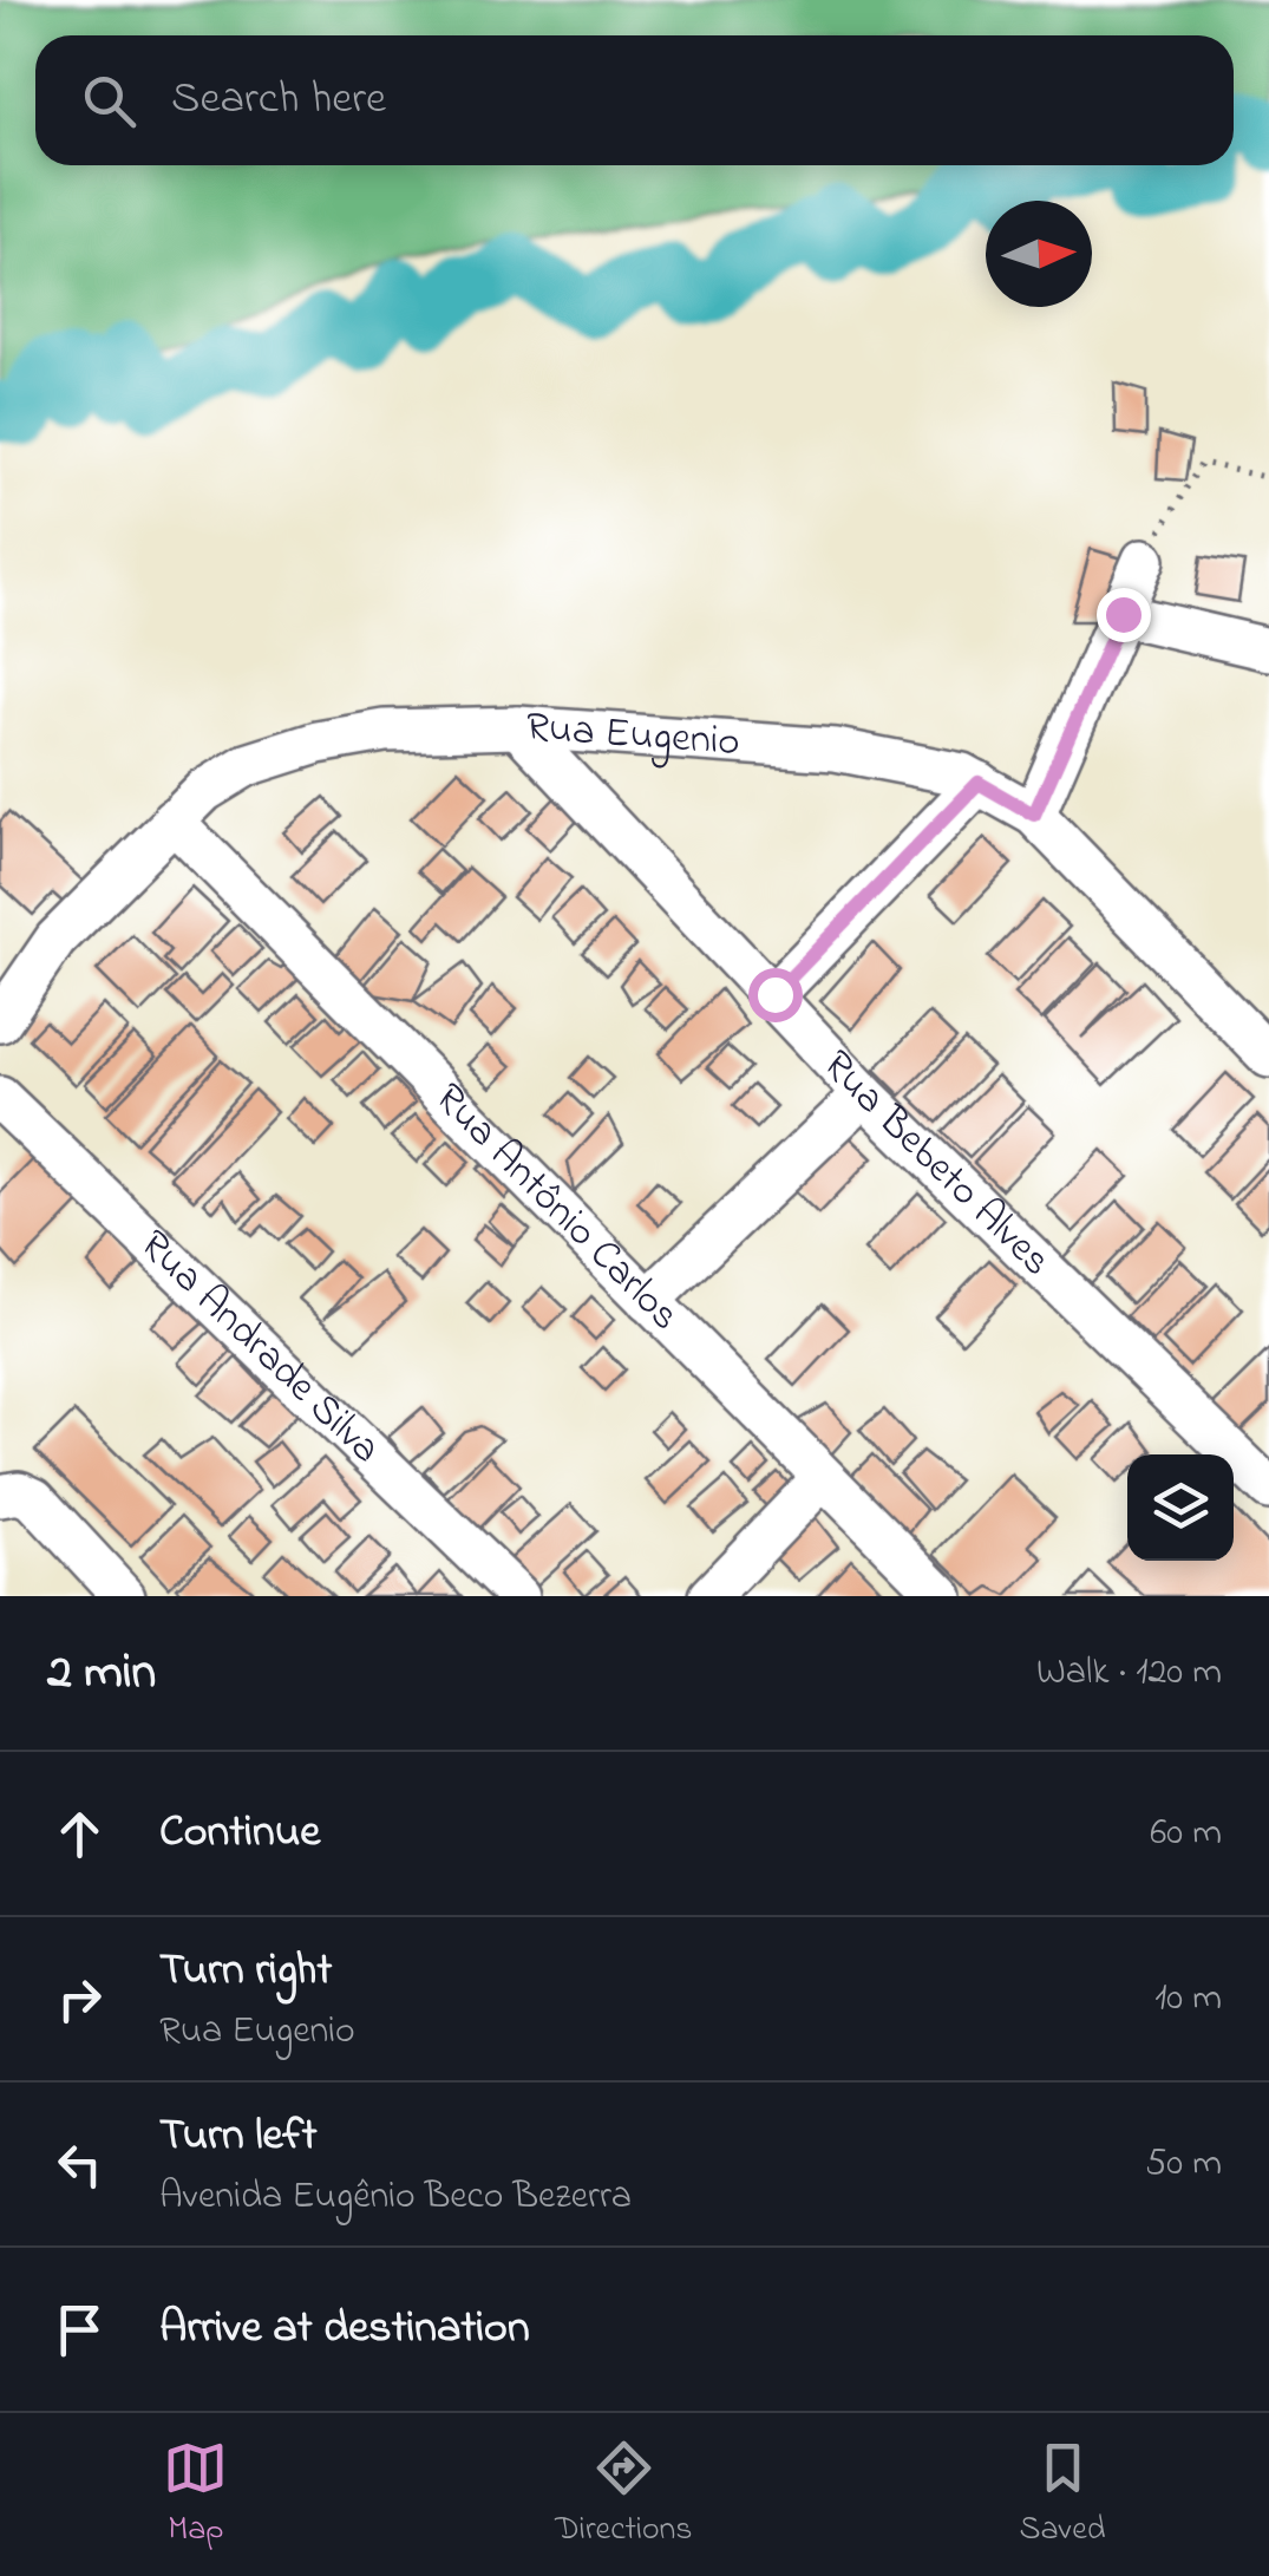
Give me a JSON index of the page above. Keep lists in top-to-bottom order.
{
  "streets": {
    "street": [
      "Rua Eugenio",
      "Rua Bebeto Alves",
      "Rua Antônio Carlos",
      "Rua Andrade Silva"
    ]
  },
  "crossings": [
    ["Rua Eugenio", "Rua Bebeto Alves"],
    ["Rua Eugenio", "Rua Antônio Carlos"]
  ],
  "north": "right",
  "page": {
    "search": "Search here",
    "heading": ["2 min", "Walk · 120 m"],
    "list": [
      ["Continue", "60 m"],
      ["Turn right", "Rua Eugenio", "10 m"],
      ["Turn left", "Avenida Eugênio Beco Bezerra", "50 m"],
      "Arrive at destination"
    ],
    "nav": ["Map", "Directions", "Saved"]
  }
}
